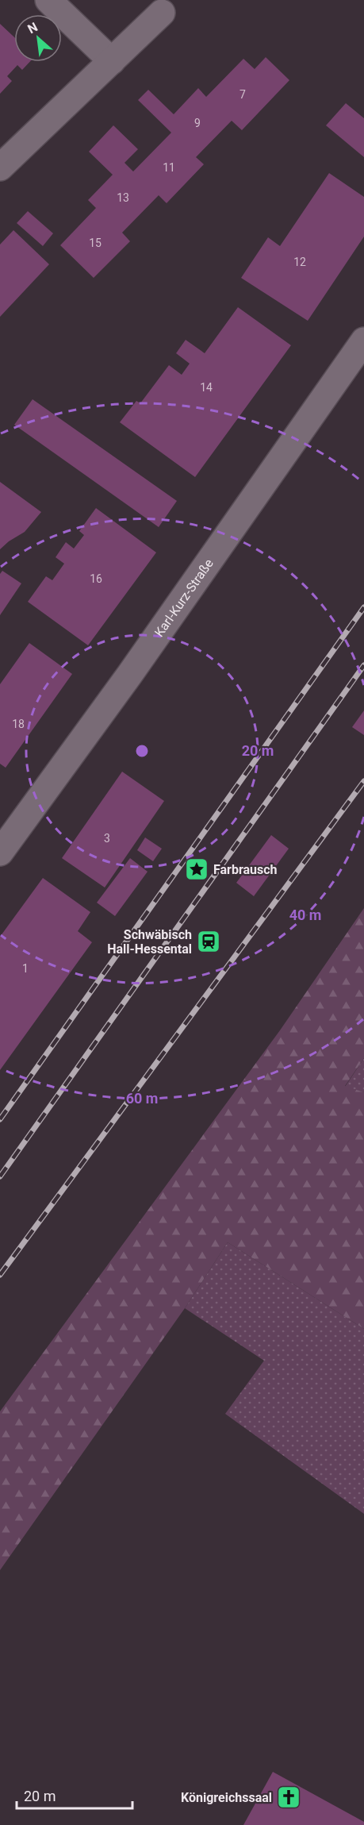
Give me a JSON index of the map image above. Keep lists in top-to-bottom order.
{
  "streets": {
    "main road": ["Karl-Kurz-Straße"]
  },
  "places": {
    "place": ["Farbrausch"],
    "station": ["Schwäbisch Hall-Hessental"],
    "church": ["Königreichssaal"]
  },
  "house_numbers": [
    "7",
    "9",
    "11",
    "13",
    "15",
    "12",
    "14",
    "16",
    "18",
    "3",
    "1"
  ],
  "scale_bar": "20 m",
  "north": "top left",
  "rings": ["20 m", "40 m", "60 m"]
}
